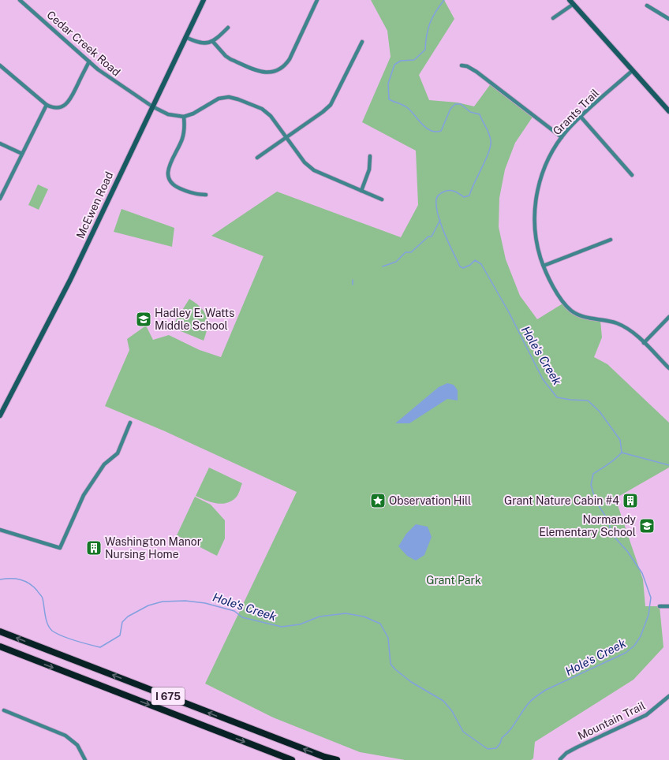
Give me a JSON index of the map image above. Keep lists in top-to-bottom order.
{
  "streets": {
    "highway": ["I 675"],
    "street": [
      "Cedar Creek Road",
      "Grants Trail",
      "McEwen Road",
      "Mountain Trail"
    ]
  },
  "crossings": [
    ["Cedar Creek Road", "McEwen Road"]
  ],
  "water": ["Hole's Creek"],
  "parks": ["Grant Park"],
  "places": {
    "school or university": ["Hadley E. Watts Middle School", "Normandy Elementary School"],
    "place": ["Observation Hill"],
    "building": ["Grant Nature Cabin #4", "Washington Manor Nursing Home"]
  }
}
